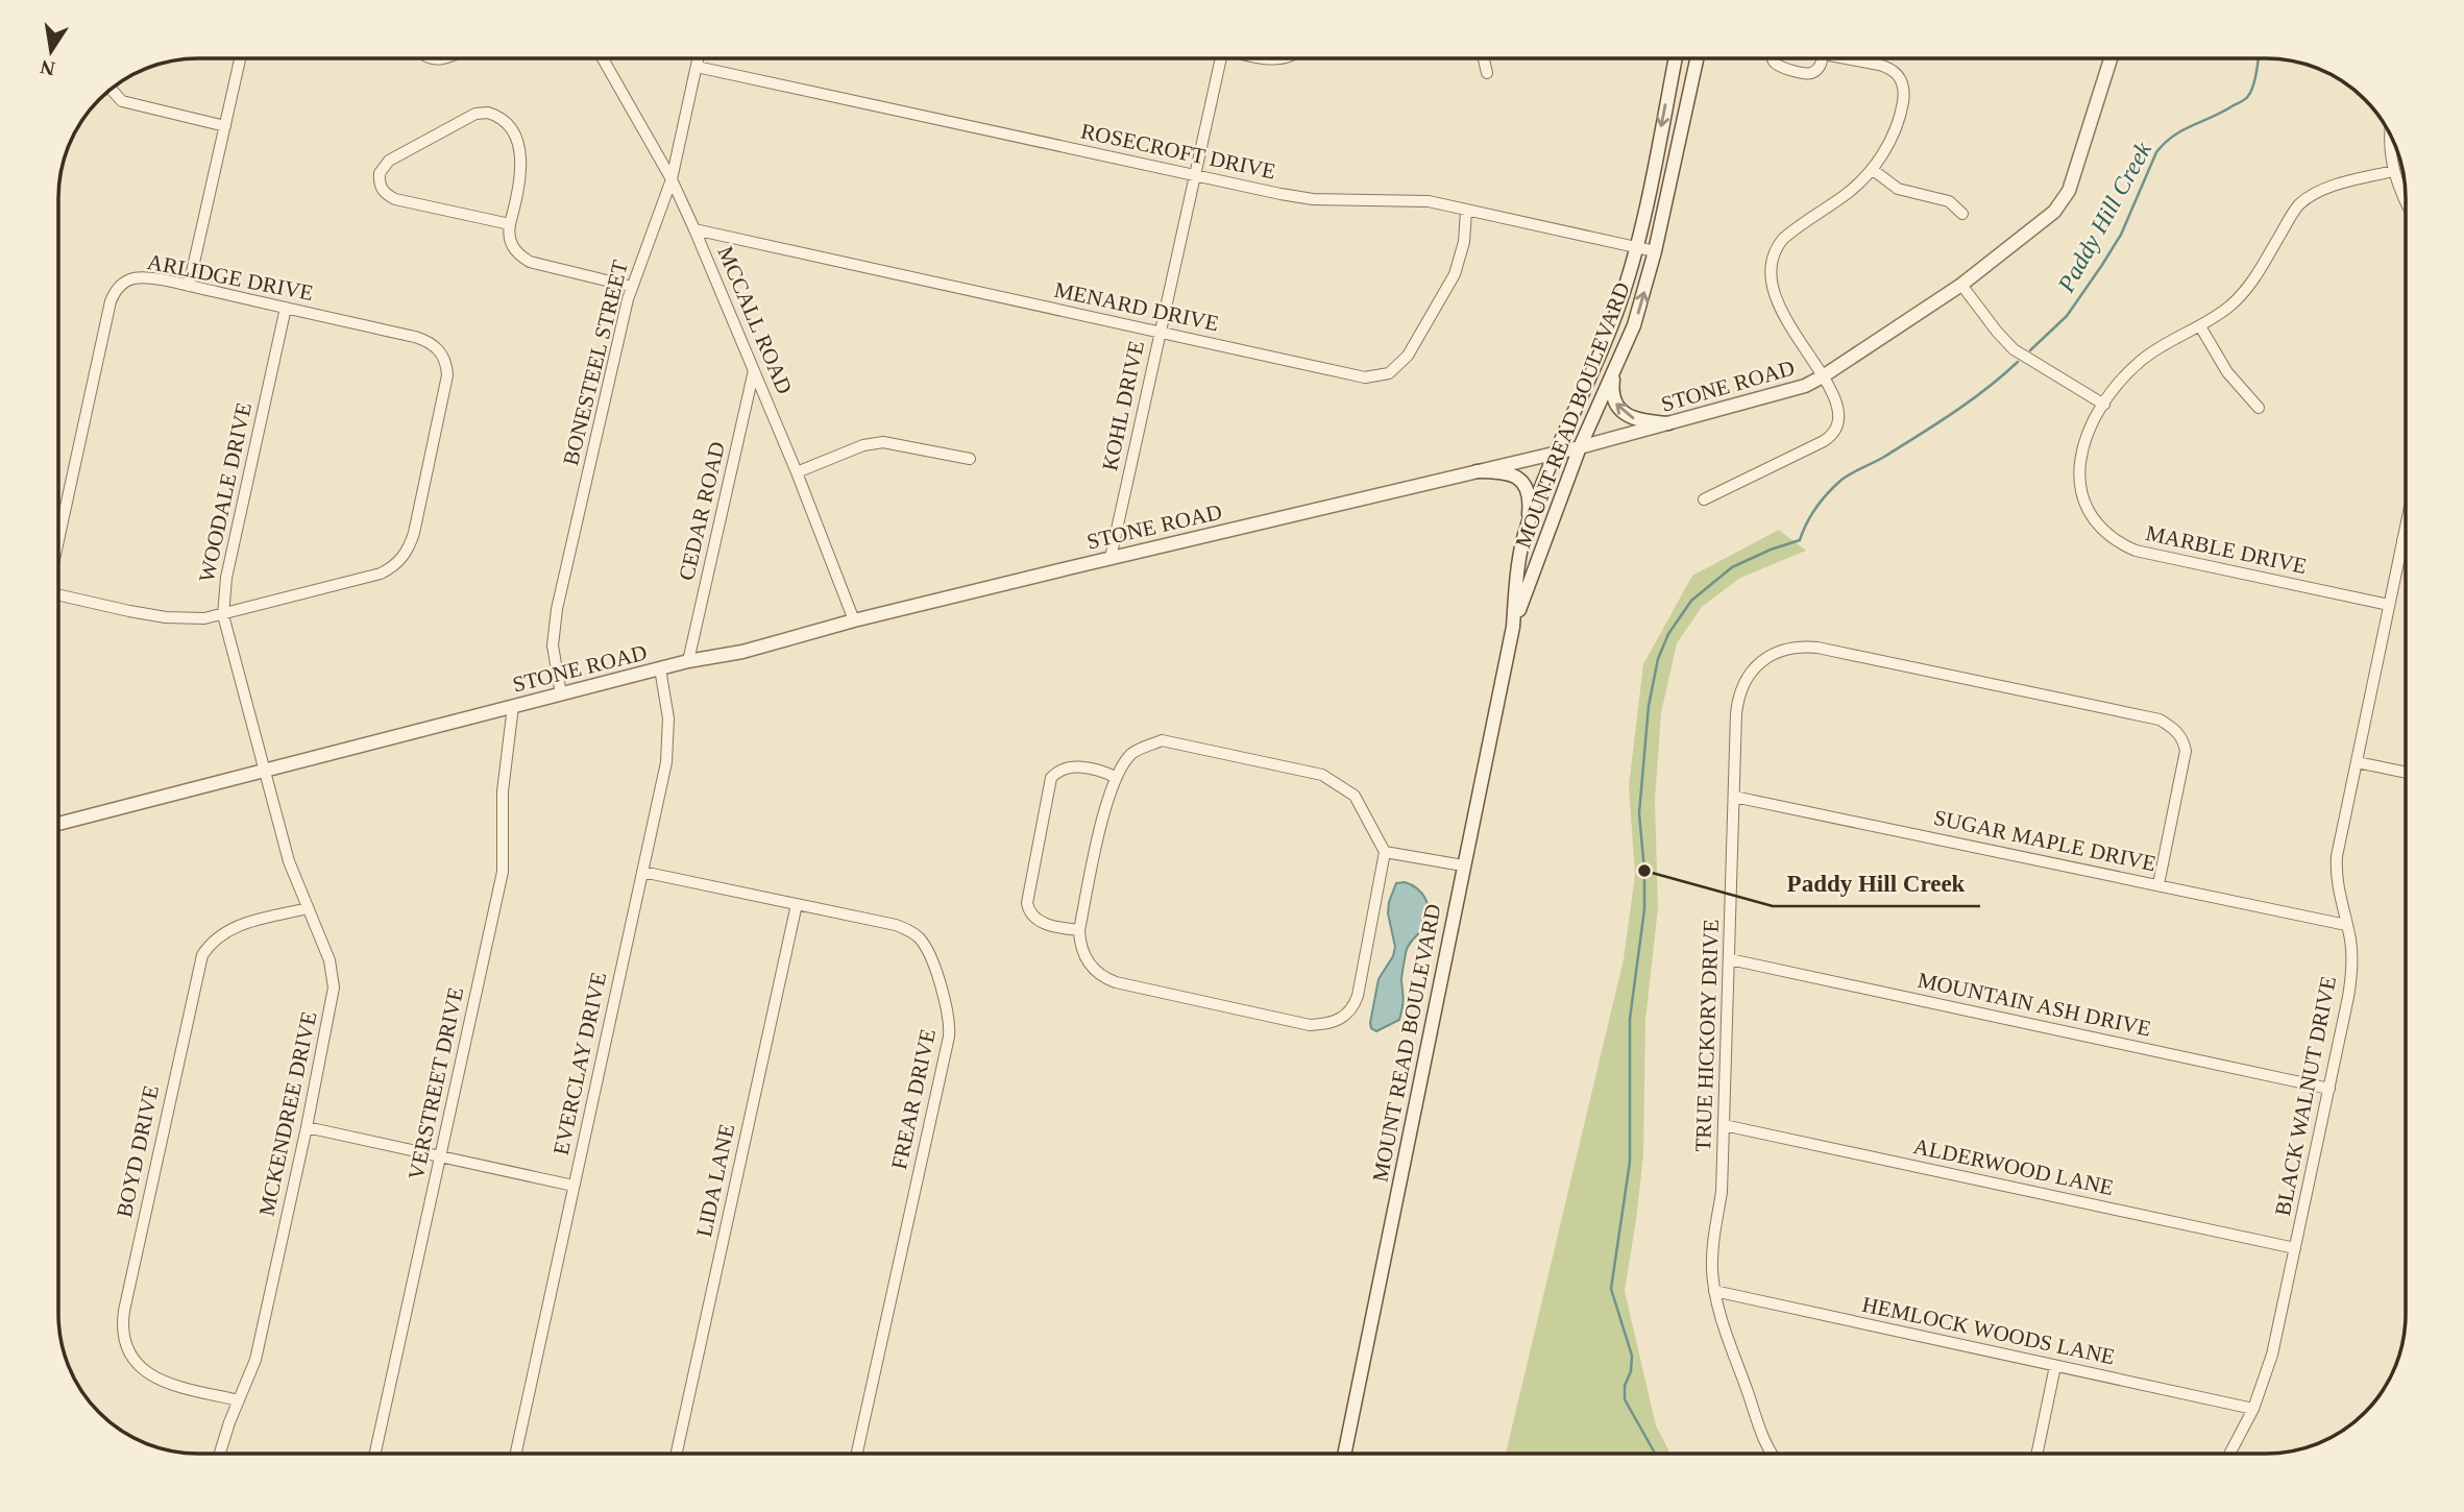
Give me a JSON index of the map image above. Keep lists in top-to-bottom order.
{
  "streets": {
    "street": [
      "ROSECROFT DRIVE",
      "ARLIDGE DRIVE",
      "MENARD DRIVE",
      "MCCALL ROAD",
      "BONESTEEL STREET",
      "STONE ROAD",
      "KOHL DRIVE",
      "MOUNT READ BOULEVARD",
      "WOODALE DRIVE",
      "CEDAR ROAD",
      "MARBLE DRIVE",
      "SUGAR MAPLE DRIVE",
      "MOUNTAIN ASH DRIVE",
      "TRUE HICKORY DRIVE",
      "EVERCLAY DRIVE",
      "VERSTREET DRIVE",
      "BLACK WALNUT DRIVE",
      "FREAR DRIVE",
      "MCKENDREE DRIVE",
      "BOYD DRIVE",
      "ALDERWOOD LANE",
      "LIDA LANE",
      "HEMLOCK WOODS LANE"
    ]
  },
  "crossings": [
    ["ROSECROFT DRIVE", "MENARD DRIVE"],
    ["ROSECROFT DRIVE", "BONESTEEL STREET"],
    ["ROSECROFT DRIVE", "KOHL DRIVE"],
    ["ROSECROFT DRIVE", "MOUNT READ BOULEVARD"],
    ["ARLIDGE DRIVE", "WOODALE DRIVE"],
    ["MENARD DRIVE", "MCCALL ROAD"],
    ["MENARD DRIVE", "KOHL DRIVE"],
    ["MCCALL ROAD", "BONESTEEL STREET"],
    ["MCCALL ROAD", "STONE ROAD"],
    ["MCCALL ROAD", "CEDAR ROAD"],
    ["BONESTEEL STREET", "STONE ROAD"],
    ["STONE ROAD", "KOHL DRIVE"],
    ["STONE ROAD", "MOUNT READ BOULEVARD"],
    ["STONE ROAD", "WOODALE DRIVE"],
    ["STONE ROAD", "CEDAR ROAD"],
    ["STONE ROAD", "EVERCLAY DRIVE"],
    ["STONE ROAD", "VERSTREET DRIVE"],
    ["STONE ROAD", "MCKENDREE DRIVE"],
    ["WOODALE DRIVE", "MCKENDREE DRIVE"],
    ["MARBLE DRIVE", "BLACK WALNUT DRIVE"],
    ["SUGAR MAPLE DRIVE", "TRUE HICKORY DRIVE"],
    ["SUGAR MAPLE DRIVE", "BLACK WALNUT DRIVE"],
    ["MOUNTAIN ASH DRIVE", "TRUE HICKORY DRIVE"],
    ["MOUNTAIN ASH DRIVE", "BLACK WALNUT DRIVE"],
    ["TRUE HICKORY DRIVE", "ALDERWOOD LANE"],
    ["TRUE HICKORY DRIVE", "HEMLOCK WOODS LANE"],
    ["EVERCLAY DRIVE", "FREAR DRIVE"],
    ["BLACK WALNUT DRIVE", "ALDERWOOD LANE"],
    ["BLACK WALNUT DRIVE", "HEMLOCK WOODS LANE"],
    ["FREAR DRIVE", "LIDA LANE"],
    ["MCKENDREE DRIVE", "BOYD DRIVE"]
  ],
  "water": ["Paddy Hill Creek"],
  "places": ["Paddy Hill Creek"],
  "north": "bottom"
}
